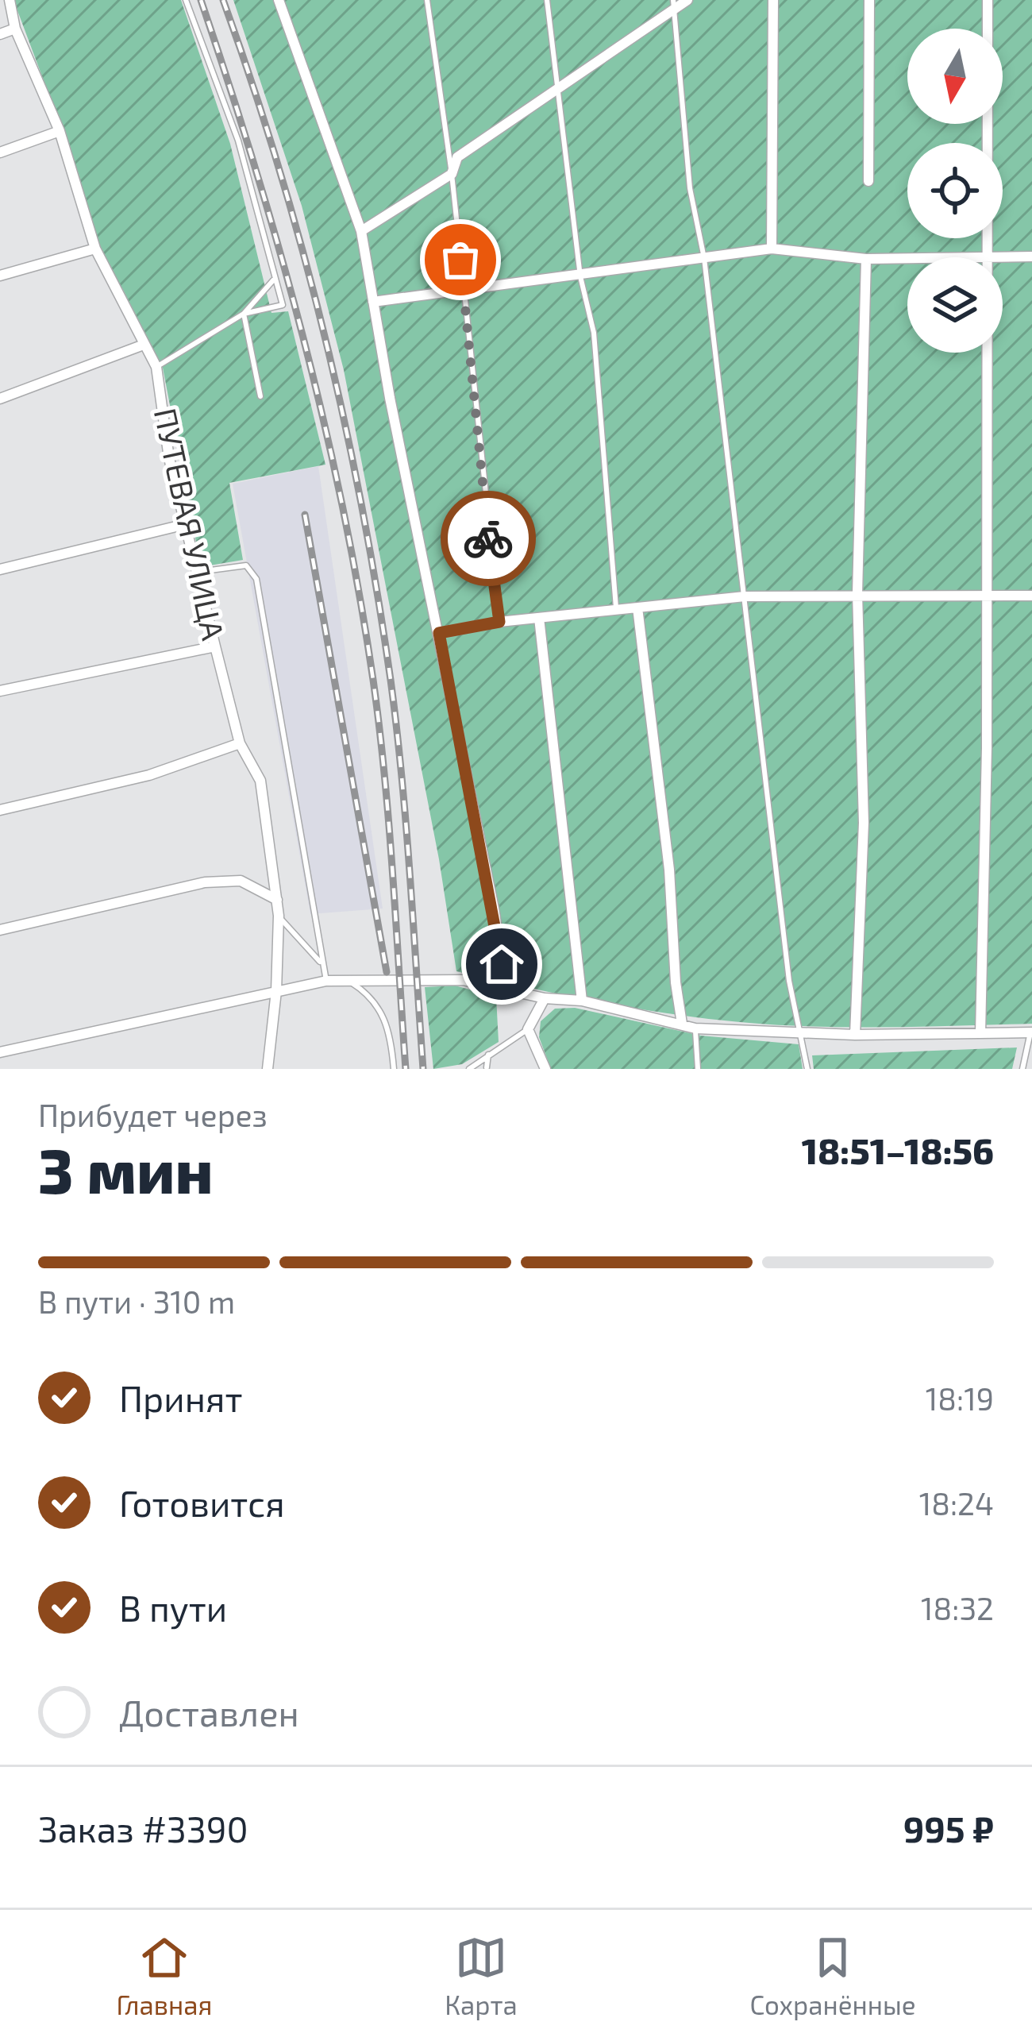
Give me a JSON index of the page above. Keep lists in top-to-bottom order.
{
  "streets": {
    "street": ["ПУТЕВАЯ УЛИЦА"]
  },
  "north": "bottom",
  "page": {
    "heading": ["3 мин", "Прибудет через", "18:51–18:56"],
    "panel": ["Заказ #3390", "995 ₽"],
    "bar": "В пути · 310 m",
    "list": [
      ["Принят", "18:19"],
      ["Готовится", "18:24"],
      ["В пути", "18:32"],
      "Доставлен"
    ],
    "tabs": ["Главная", "Карта", "Сохранённые"]
  }
}
